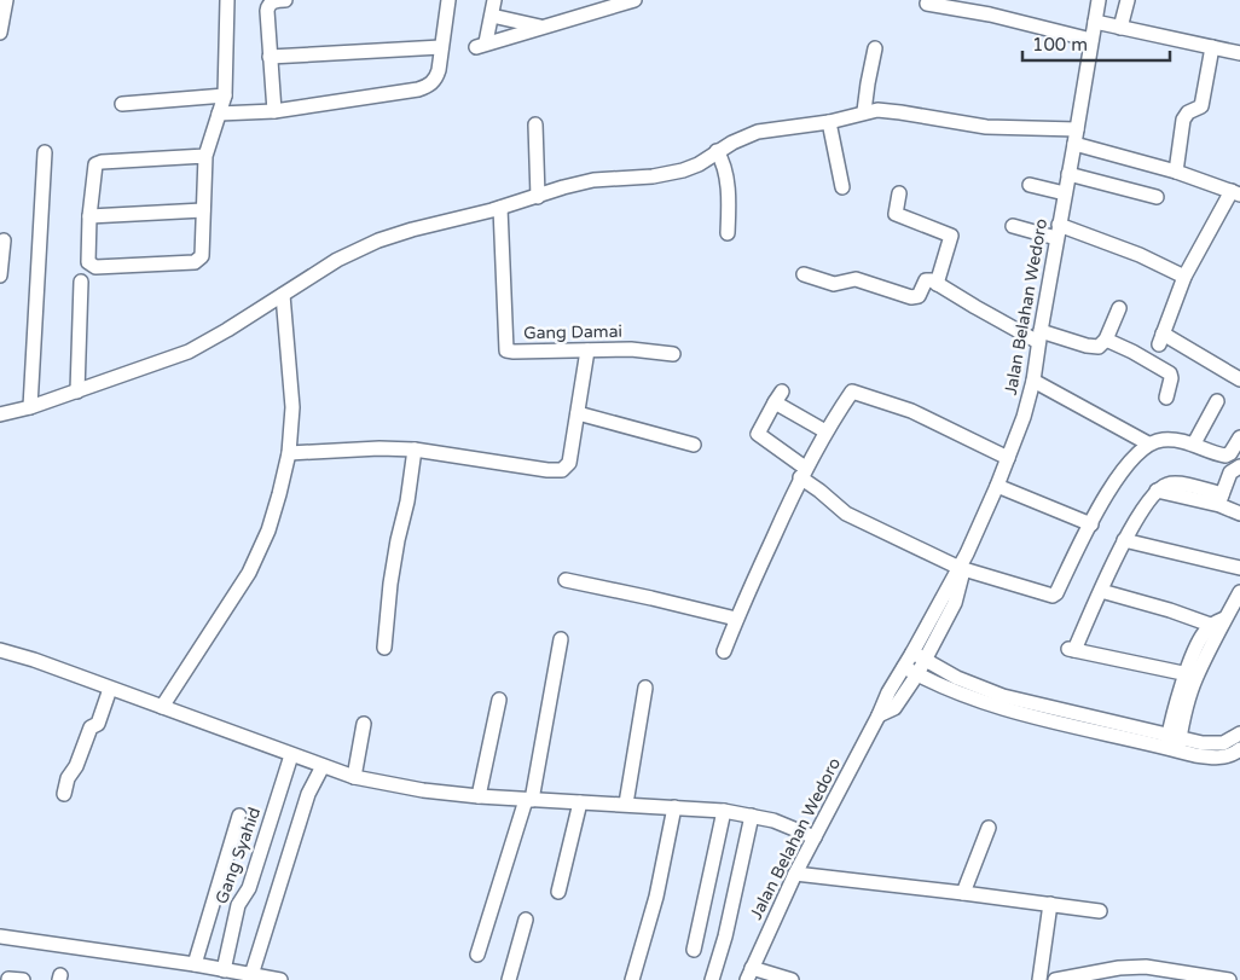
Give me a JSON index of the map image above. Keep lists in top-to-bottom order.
{
  "streets": {
    "street": ["Jalan Belahan Wedoro", "Gang Damai", "Gang Syahid"]
  },
  "scale_bar": "100 m"
}
